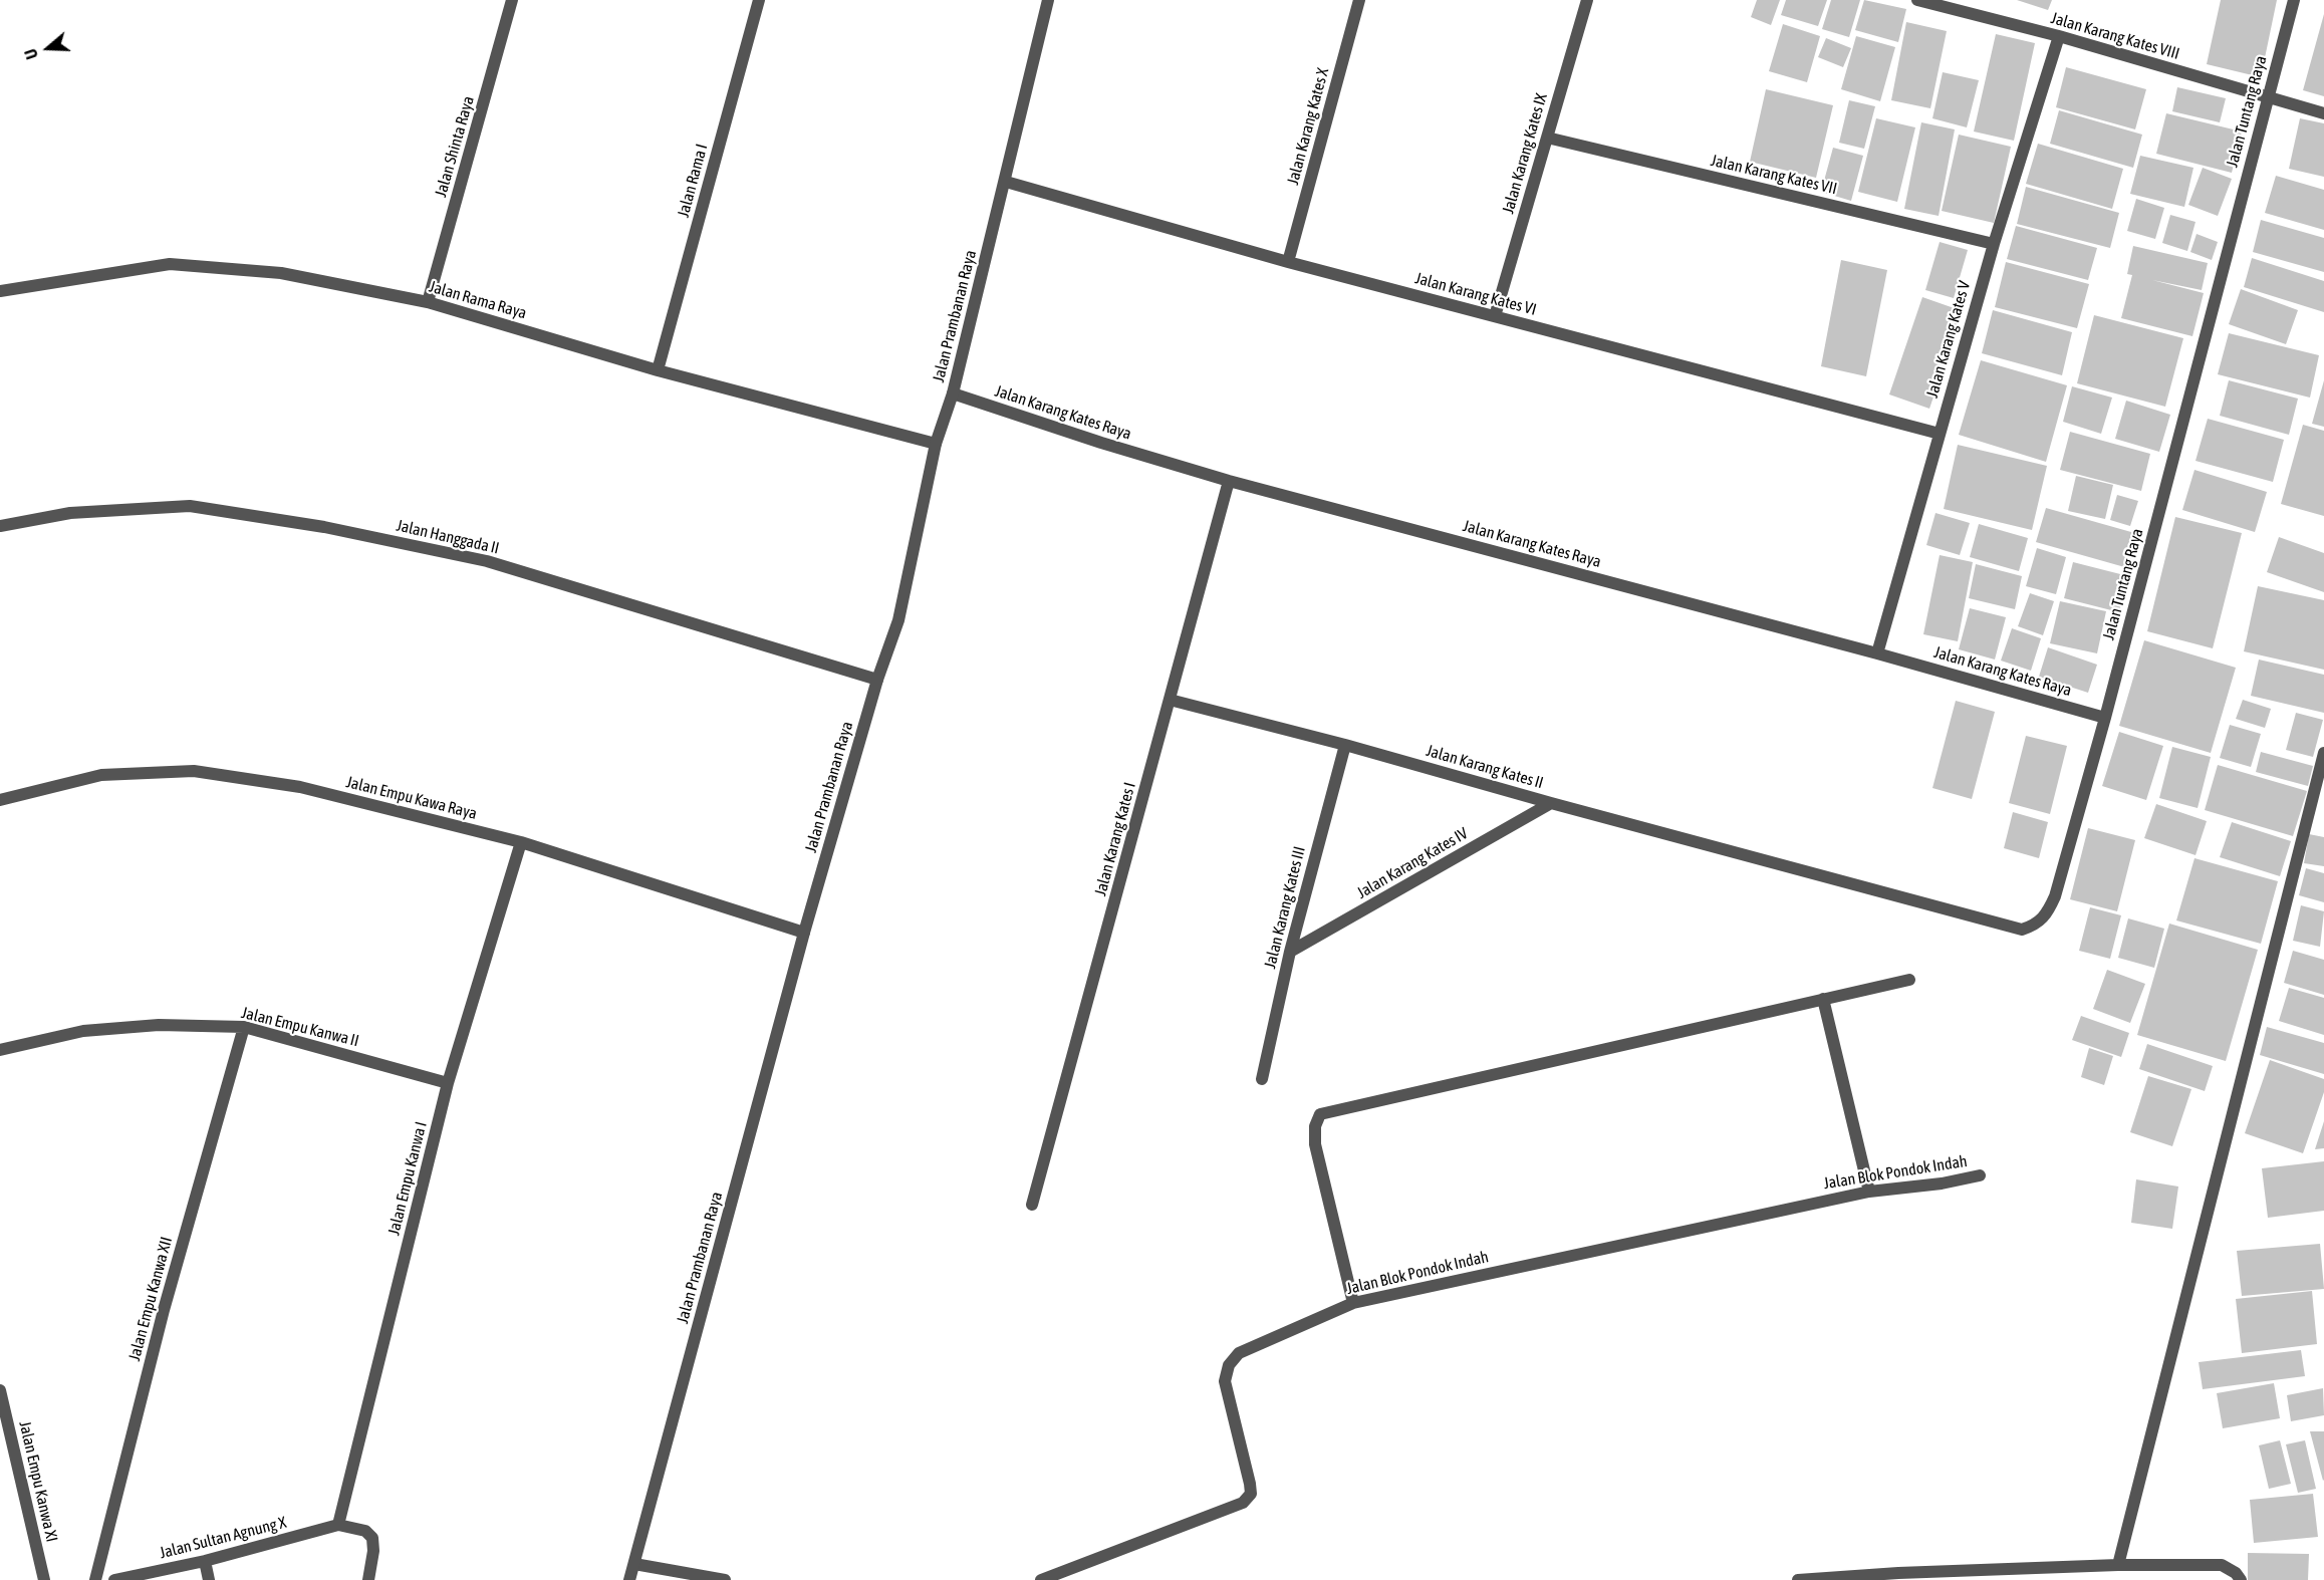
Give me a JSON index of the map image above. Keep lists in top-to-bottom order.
{
  "streets": {
    "street": [
      "Jalan Karang Kates VIII",
      "Jalan Tuntang Raya",
      "Jalan Karang Kates X",
      "Jalan Shinta Raya",
      "Jalan Karang Kates IX",
      "Jalan Karang Kates VII",
      "Jalan Rama I",
      "Jalan Karang Kates VI",
      "Jalan Rama Raya",
      "Jalan Prambanan Raya",
      "Jalan Karang Kates V",
      "Jalan Karang Kates Raya",
      "Jalan Hanggada II",
      "Jalan Karang Kates II",
      "Jalan Empu Kawa Raya",
      "Jalan Karang Kates I",
      "Jalan Karang Kates IV",
      "Jalan Karang Kates III",
      "Jalan Empu Kanwa II",
      "Jalan Blok Pondok Indah",
      "Jalan Empu Kanwa I",
      "Jalan Empu Kanwa XII",
      "Jalan Empu Kanwa XI",
      "Jalan Sultan Agnung X"
    ]
  },
  "crossings": [
    ["Jalan Karang Kates VIII", "Jalan Tuntang Raya"],
    ["Jalan Karang Kates VIII", "Jalan Karang Kates V"],
    ["Jalan Tuntang Raya", "Jalan Karang Kates Raya"],
    ["Jalan Tuntang Raya", "Jalan Karang Kates II"],
    ["Jalan Karang Kates X", "Jalan Karang Kates VI"],
    ["Jalan Shinta Raya", "Jalan Rama Raya"],
    ["Jalan Karang Kates IX", "Jalan Karang Kates VII"],
    ["Jalan Karang Kates IX", "Jalan Karang Kates VI"],
    ["Jalan Karang Kates VII", "Jalan Karang Kates V"],
    ["Jalan Rama I", "Jalan Rama Raya"],
    ["Jalan Karang Kates VI", "Jalan Prambanan Raya"],
    ["Jalan Karang Kates VI", "Jalan Karang Kates V"],
    ["Jalan Rama Raya", "Jalan Prambanan Raya"],
    ["Jalan Prambanan Raya", "Jalan Karang Kates Raya"],
    ["Jalan Prambanan Raya", "Jalan Hanggada II"],
    ["Jalan Prambanan Raya", "Jalan Empu Kawa Raya"],
    ["Jalan Karang Kates V", "Jalan Karang Kates Raya"],
    ["Jalan Karang Kates Raya", "Jalan Karang Kates I"],
    ["Jalan Karang Kates II", "Jalan Karang Kates I"],
    ["Jalan Karang Kates II", "Jalan Karang Kates IV"],
    ["Jalan Karang Kates II", "Jalan Karang Kates III"],
    ["Jalan Empu Kawa Raya", "Jalan Empu Kanwa I"],
    ["Jalan Karang Kates IV", "Jalan Karang Kates III"],
    ["Jalan Empu Kanwa II", "Jalan Empu Kanwa I"],
    ["Jalan Empu Kanwa II", "Jalan Empu Kanwa XII"],
    ["Jalan Empu Kanwa I", "Jalan Sultan Agnung X"]
  ],
  "north": "left"
}
